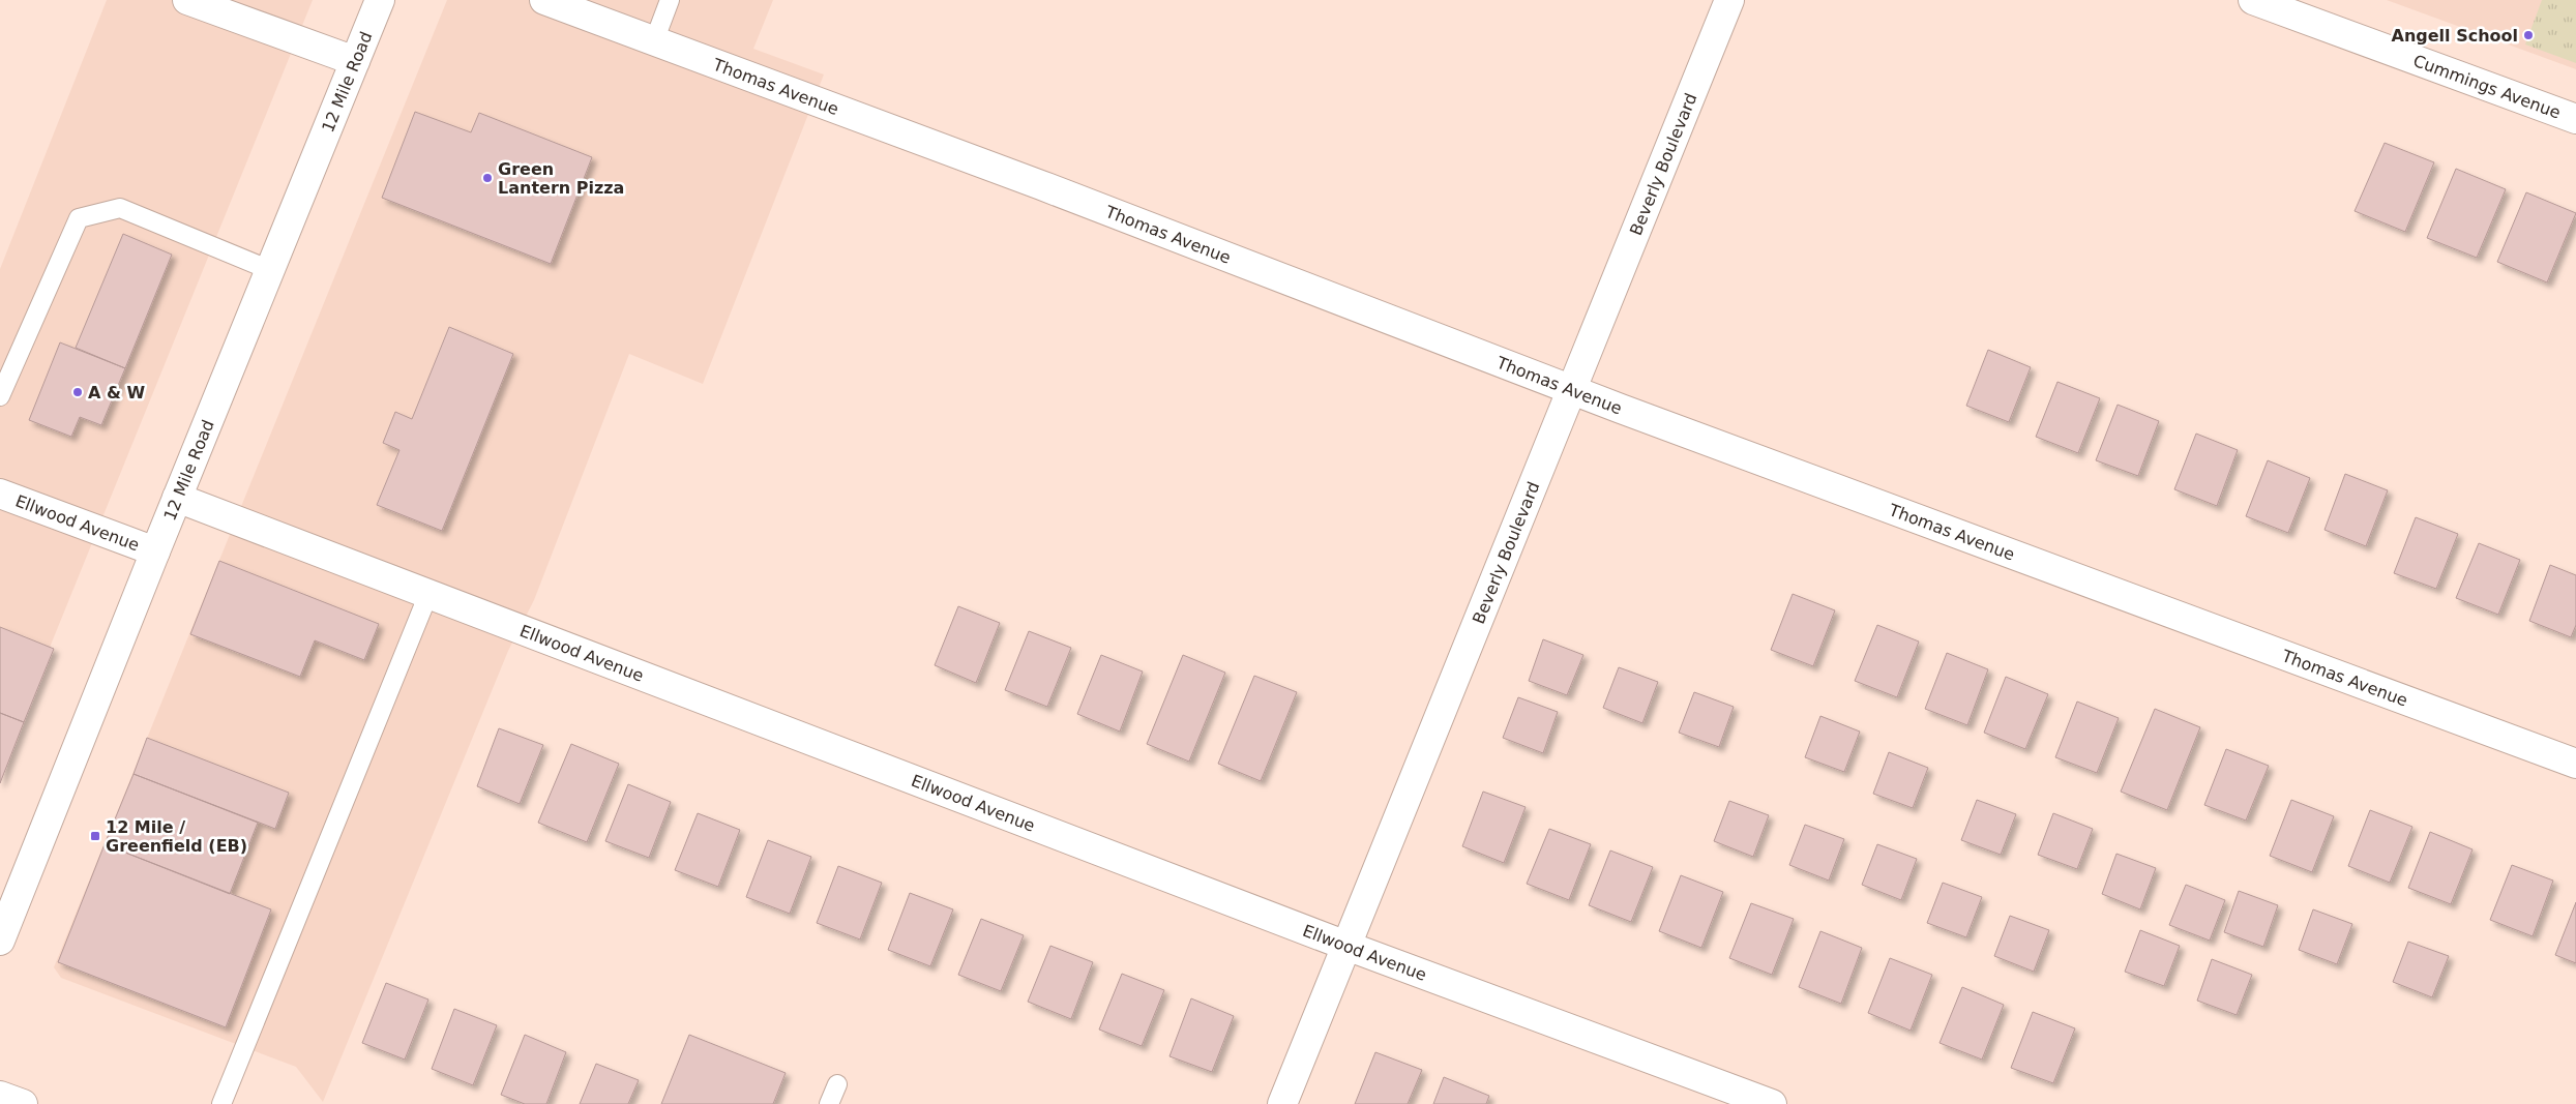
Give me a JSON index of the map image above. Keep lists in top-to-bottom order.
{
  "streets": {
    "street": [
      "12 Mile Road",
      "Thomas Avenue",
      "Cummings Avenue",
      "Beverly Boulevard",
      "Ellwood Avenue"
    ]
  },
  "crossings": [
    ["12 Mile Road", "Ellwood Avenue"],
    ["Thomas Avenue", "Beverly Boulevard"],
    ["Beverly Boulevard", "Ellwood Avenue"]
  ],
  "places": {
    "other": ["Angell School", "Green Lantern Pizza", "A & W"],
    "transit": ["12 Mile / Greenfield (EB)"]
  }
}
